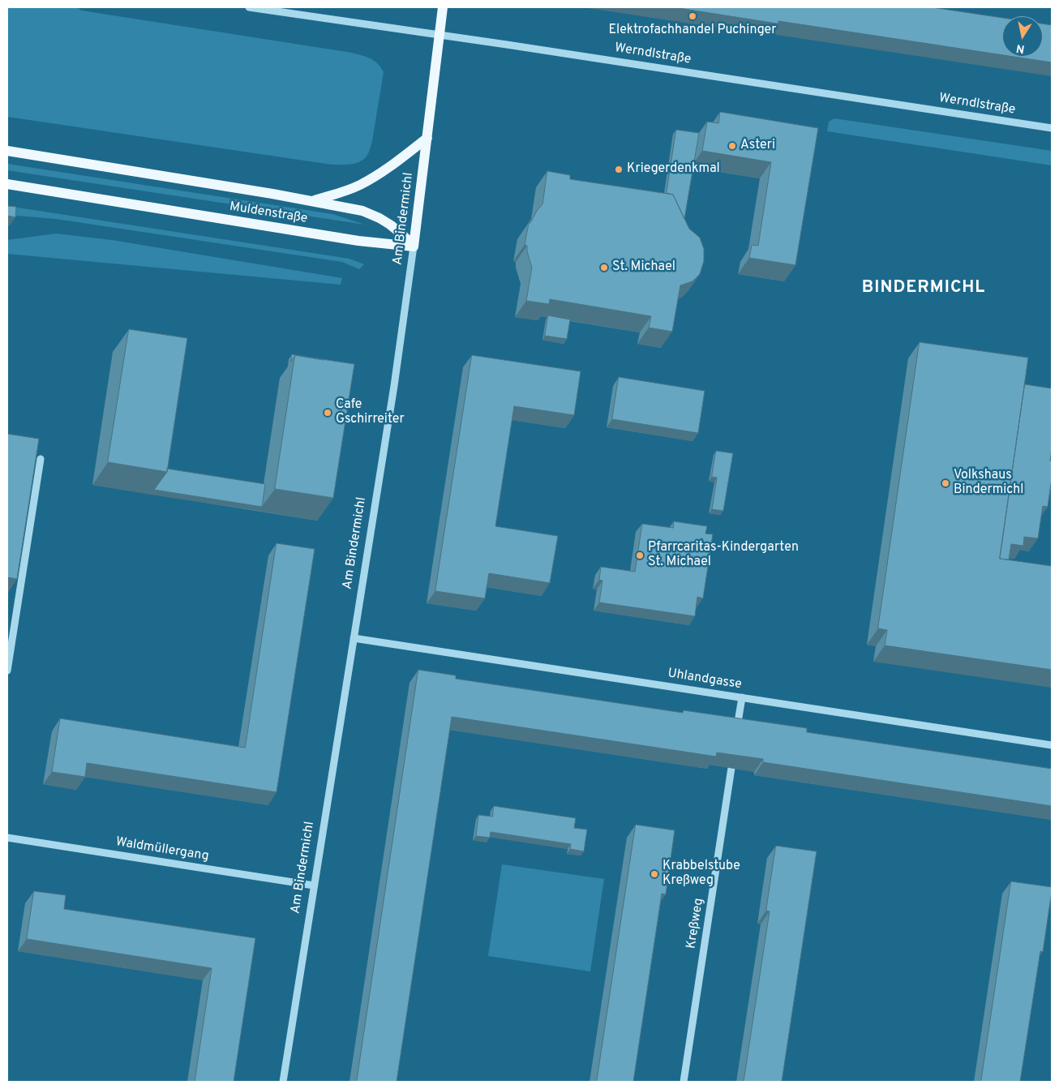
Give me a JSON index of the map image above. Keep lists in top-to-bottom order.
{
  "streets": {
    "main road": ["Muldenstraße", "Am Bindermichl"],
    "street": [
      "Werndlstraße",
      "Uhlandgasse",
      "Waldmüllergang",
      "Kreßweg"
    ]
  },
  "crossings": [
    ["Werndlstraße", "Am Bindermichl"],
    ["Muldenstraße", "Am Bindermichl"],
    ["Am Bindermichl", "Uhlandgasse"],
    ["Am Bindermichl", "Waldmüllergang"]
  ],
  "districts": ["BINDERMICHL"],
  "places": [
    "Elektrofachhandel Puchinger",
    "Asteri",
    "Kriegerdenkmal",
    "St. Michael",
    "Cafe Gschirreiter",
    "Volkshaus Bindermichl",
    "Pfarrcaritas-Kindergarten St. Michael",
    "Krabbelstube Kreßweg"
  ],
  "north": "bottom"
}
